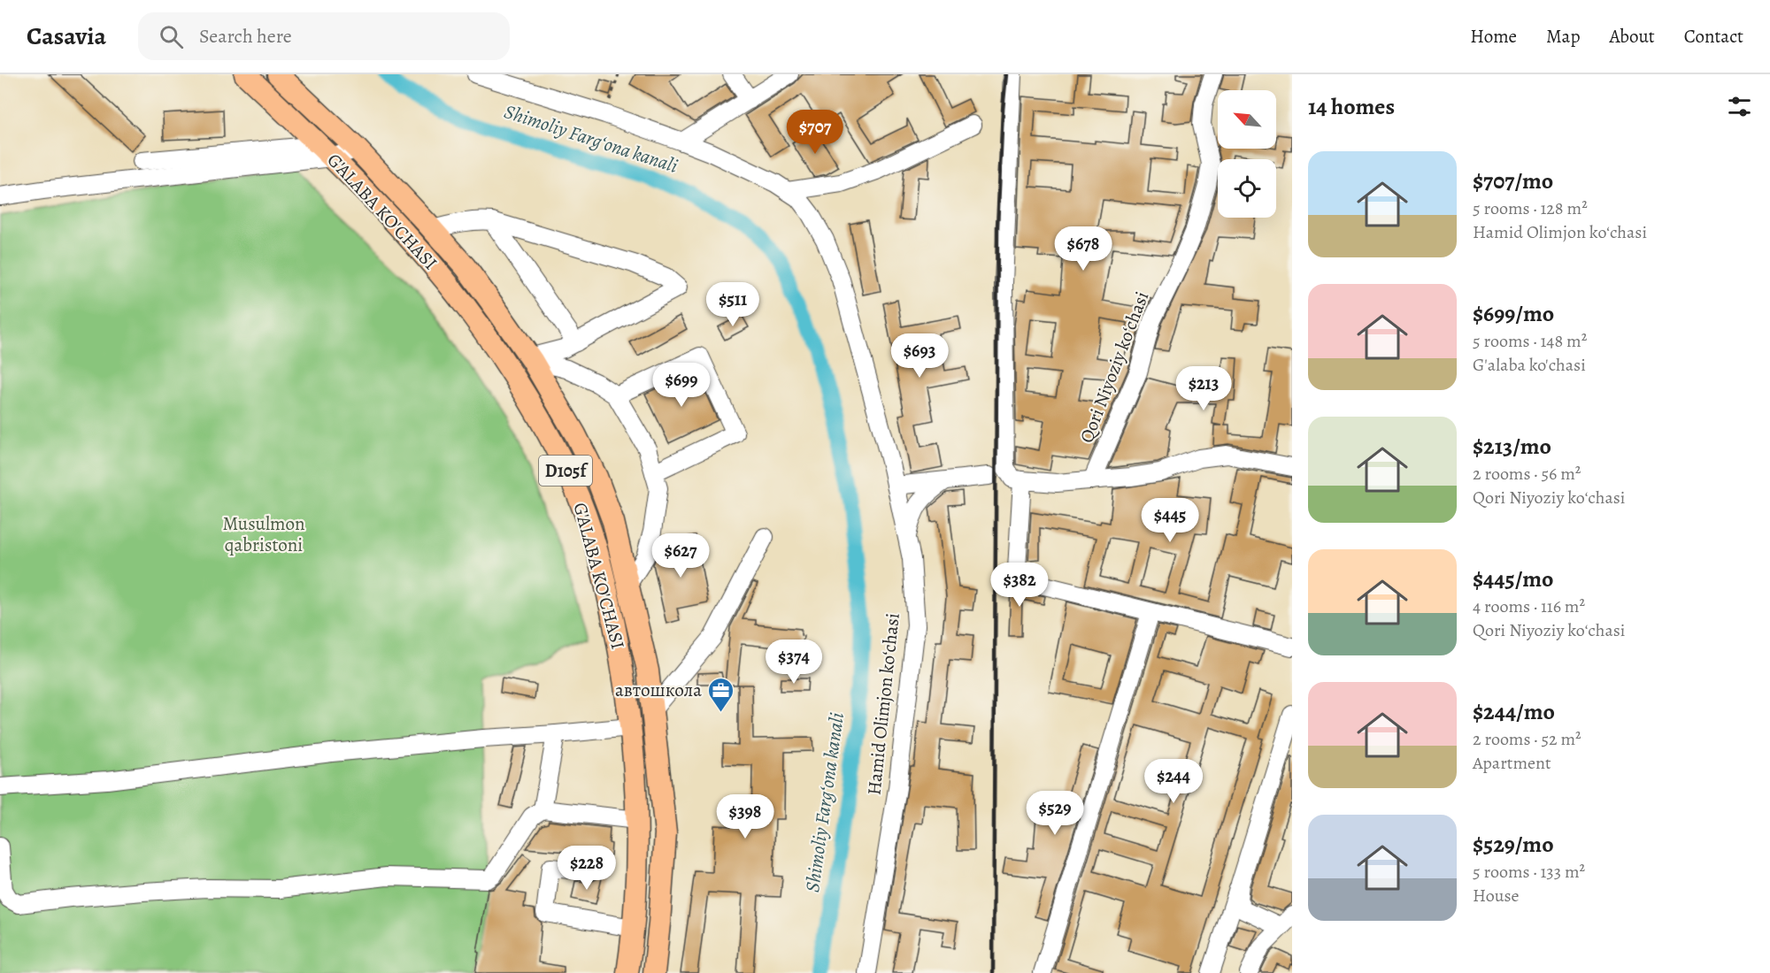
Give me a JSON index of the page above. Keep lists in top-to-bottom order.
{
  "streets": {
    "main road": ["G'ALABA KO'CHASI", "D105f"],
    "street": ["Qori Niyoziy koʻchasi", "Hamid Olimjon koʻchasi"]
  },
  "water": ["Shimoliy Fargʻona kanali"],
  "parks": ["Musulmon qabristoni"],
  "places": {
    "office": ["автошкола"]
  },
  "north": "top left",
  "page": {
    "header": "Casavia",
    "search": "Search here",
    "nav": [
      "Home",
      "Map",
      "About",
      "Contact"
    ],
    "heading": "14 homes",
    "price": [
      "$707",
      "$678",
      "$511",
      "$693",
      "$699",
      "$213",
      "$445",
      "$627",
      "$382",
      "$374",
      "$244",
      "$529",
      "$398",
      "$228"
    ],
    "list": [
      {
        "name": "$707/mo",
        "note": "5 rooms · 128 m² · Hamid Olimjon koʻchasi"
      },
      {
        "name": "$699/mo",
        "note": "5 rooms · 148 m² · G'alaba ko'chasi"
      },
      {
        "name": "$213/mo",
        "note": "2 rooms · 56 m² · Qori Niyoziy koʻchasi"
      },
      {
        "name": "$445/mo",
        "note": "4 rooms · 116 m² · Qori Niyoziy koʻchasi"
      },
      {
        "name": "$244/mo",
        "note": "2 rooms · 52 m² · Apartment"
      },
      {
        "name": "$529/mo",
        "note": "5 rooms · 133 m² · House"
      }
    ]
  }
}
